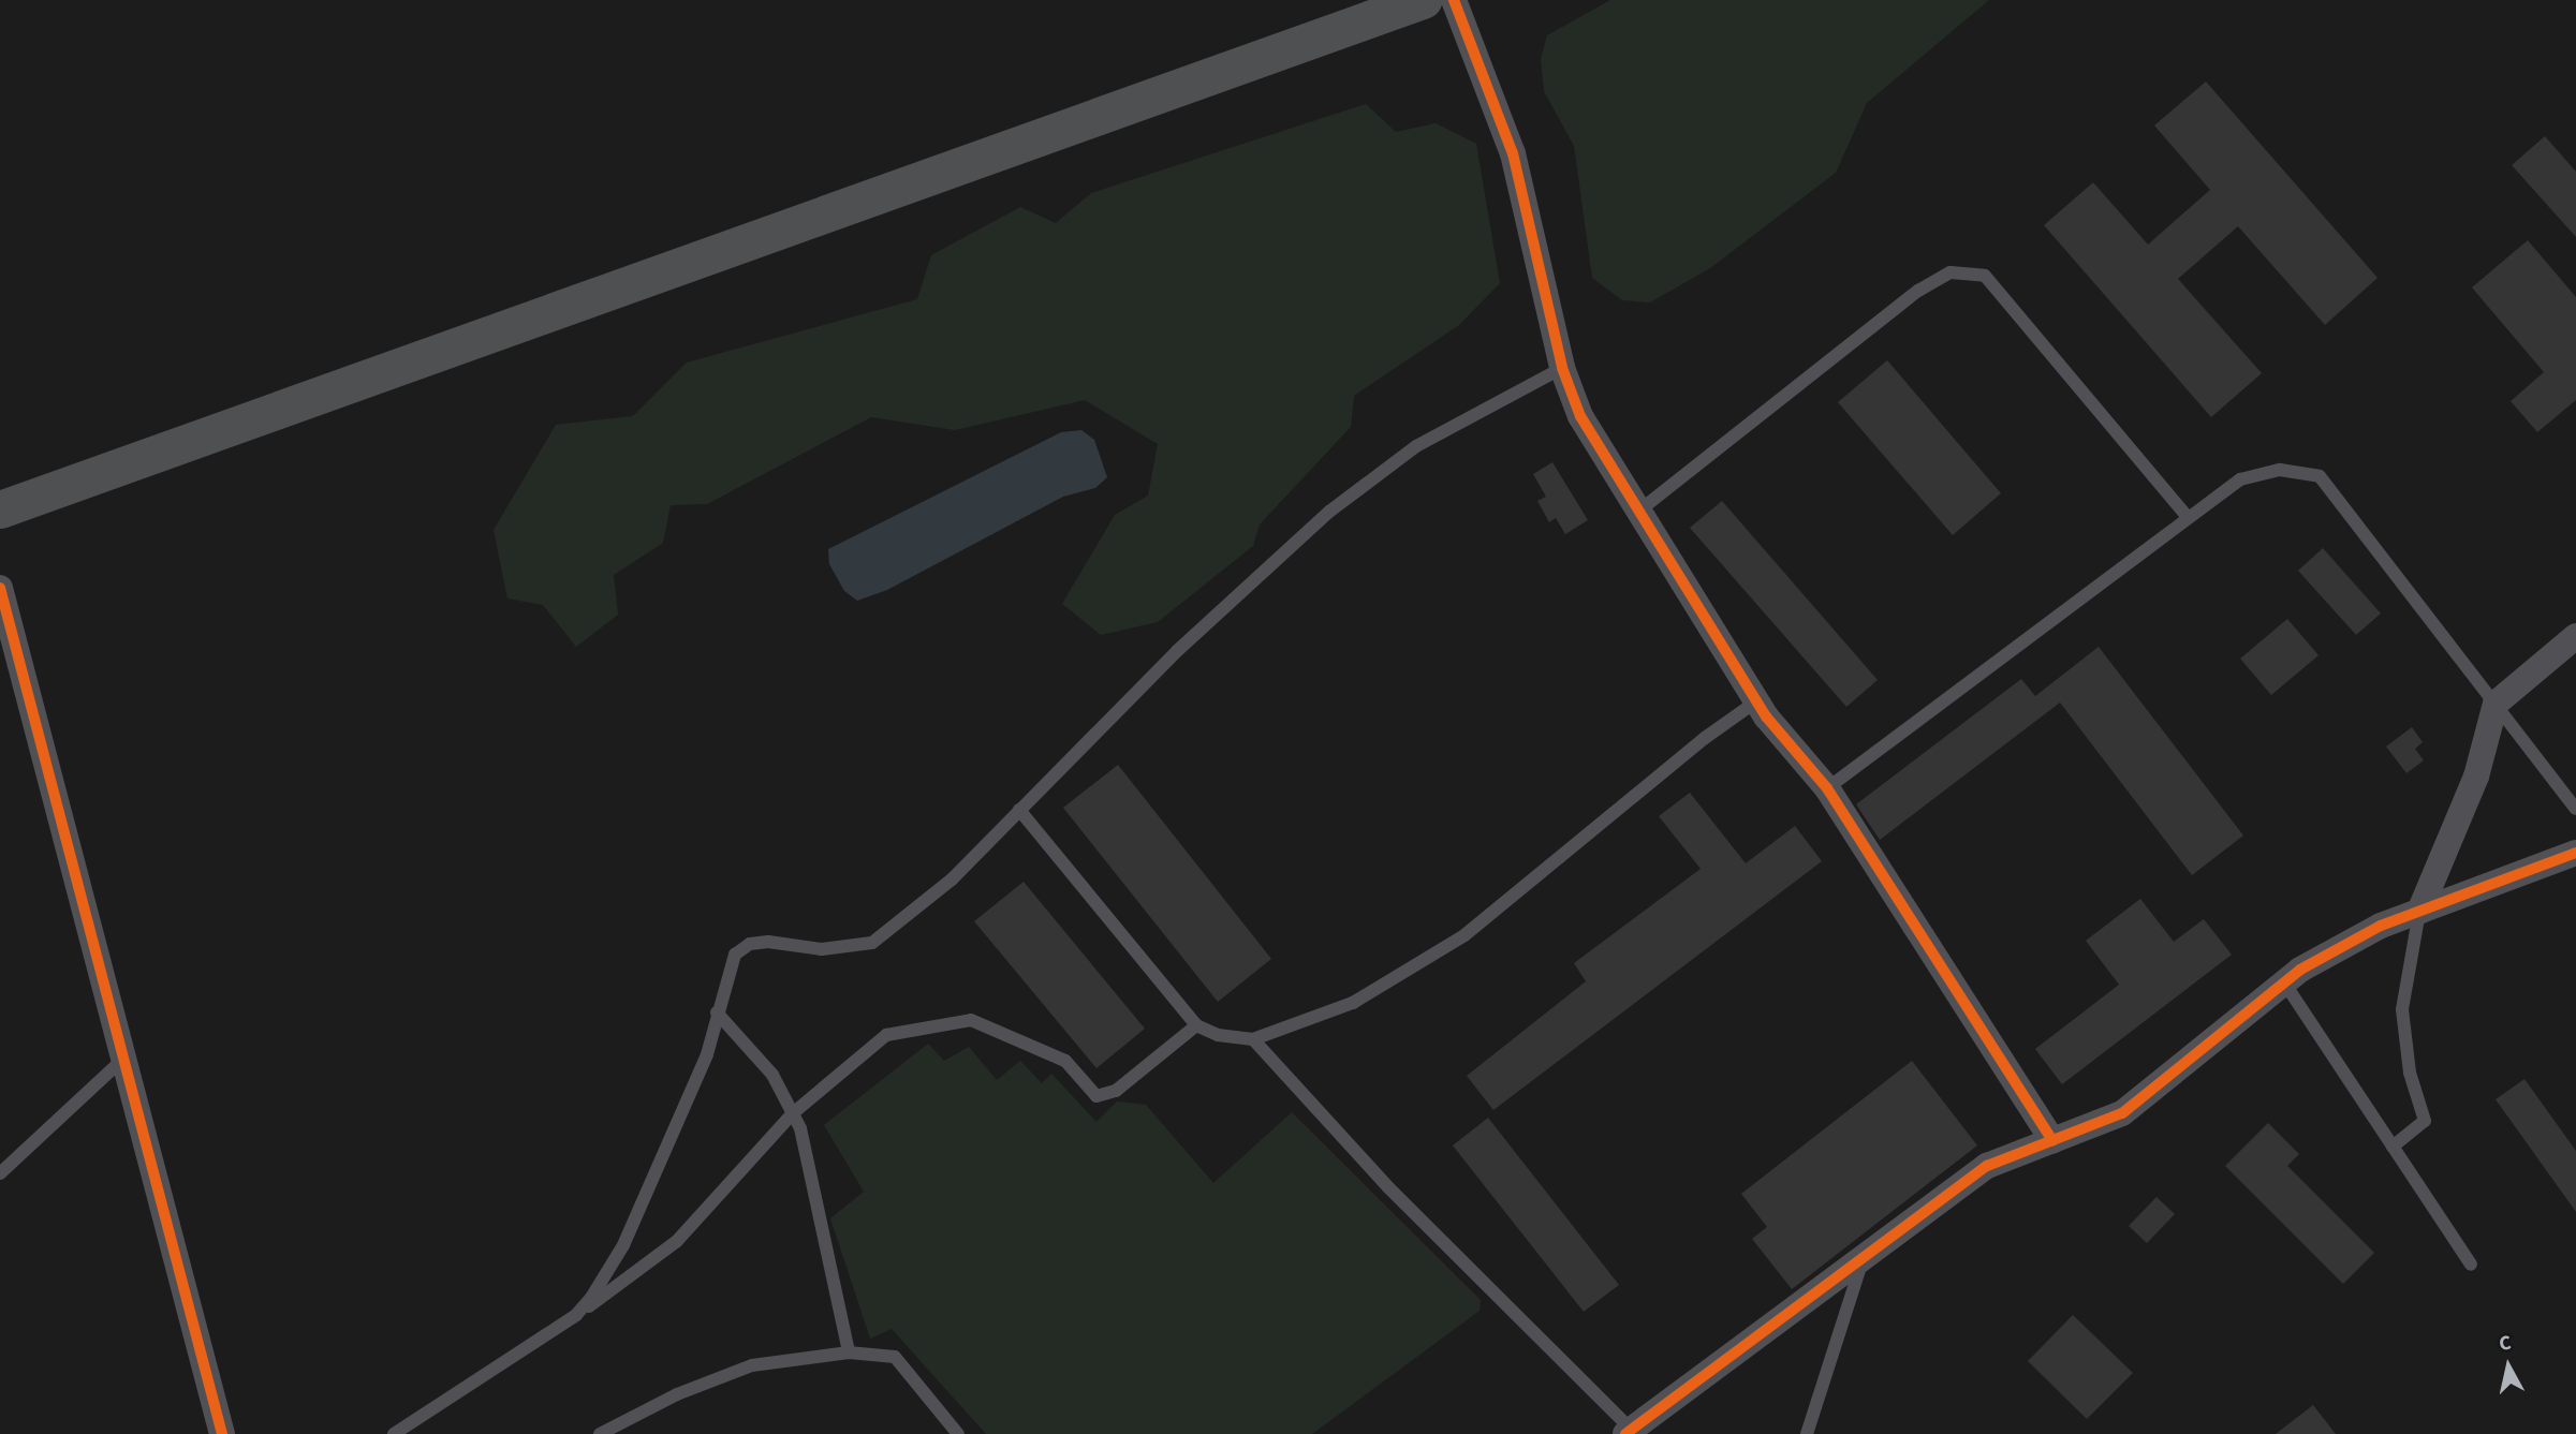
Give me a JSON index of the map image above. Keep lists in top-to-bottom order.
{
  "north": "top"
}
